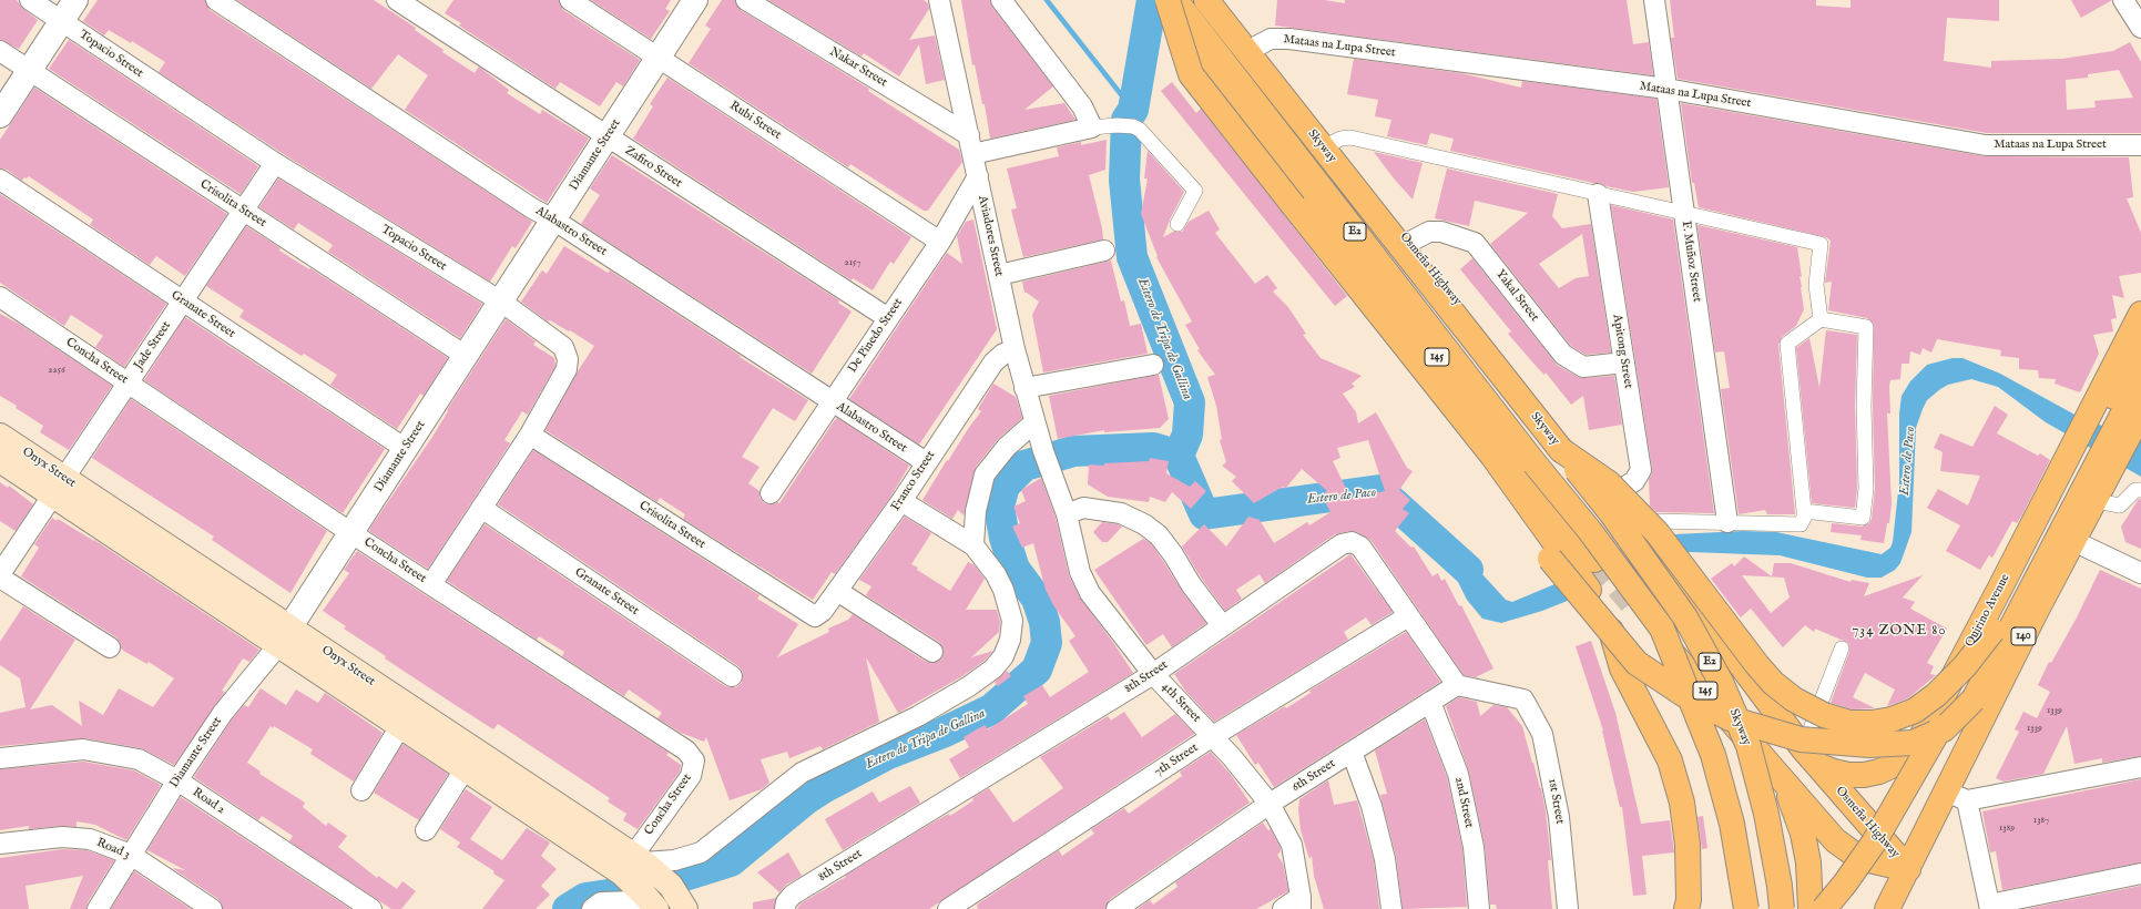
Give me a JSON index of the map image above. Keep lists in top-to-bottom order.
{
  "streets": {
    "main road": [
      "Skyway",
      "E2",
      "Osmeña Highway",
      "145",
      "Onyx Street",
      "Quirino Avenue",
      "140"
    ],
    "street": [
      "Mataas na Lupa Street",
      "Topacio Street",
      "Nakar Street",
      "Rubi Street",
      "Diamante Street",
      "Zafiro Street",
      "Crisolita Street",
      "Alabastro Street",
      "Aviadores Street",
      "F. Muñoz Street",
      "Yakal Street",
      "Granate Street",
      "De Pinedo Street",
      "Jade Street",
      "Apitong Street",
      "Concha Street",
      "Franco Street",
      "8th Street",
      "4th Street",
      "7th Street",
      "6th Street",
      "Road 2",
      "1st Street",
      "2nd Street",
      "Road 3"
    ]
  },
  "crossings": [
    ["Mataas na Lupa Street", "F. Muñoz Street"],
    ["Mataas na Lupa Street", "Osmeña Highway"],
    ["Topacio Street", "Diamante Street"],
    ["Topacio Street", "Crisolita Street"],
    ["Topacio Street", "Granate Street"],
    ["Topacio Street", "Jade Street"],
    ["Topacio Street", "Concha Street"],
    ["Nakar Street", "Aviadores Street"],
    ["Rubi Street", "Diamante Street"],
    ["Rubi Street", "De Pinedo Street"],
    ["Skyway", "145"],
    ["Diamante Street", "Zafiro Street"],
    ["Diamante Street", "Crisolita Street"],
    ["Diamante Street", "Alabastro Street"],
    ["Diamante Street", "Granate Street"],
    ["Diamante Street", "Concha Street"],
    ["Diamante Street", "Onyx Street"],
    ["Diamante Street", "Road 2"],
    ["Diamante Street", "Road 3"],
    ["Zafiro Street", "De Pinedo Street"],
    ["Crisolita Street", "Jade Street"],
    ["Crisolita Street", "Franco Street"],
    ["Alabastro Street", "De Pinedo Street"],
    ["Alabastro Street", "Franco Street"],
    ["Aviadores Street", "De Pinedo Street"],
    ["Aviadores Street", "Franco Street"],
    ["Aviadores Street", "4th Street"],
    ["Osmeña Highway", "Yakal Street"],
    ["Osmeña Highway", "Apitong Street"],
    ["Osmeña Highway", "Quirino Avenue"],
    ["Osmeña Highway", "140"],
    ["Yakal Street", "Apitong Street"],
    ["Granate Street", "Jade Street"],
    ["Jade Street", "Concha Street"],
    ["Jade Street", "Onyx Street"],
    ["Concha Street", "Onyx Street"],
    ["8th Street", "4th Street"],
    ["8th Street", "7th Street"],
    ["8th Street", "6th Street"],
    ["8th Street", "1st Street"],
    ["4th Street", "7th Street"],
    ["4th Street", "6th Street"],
    ["6th Street", "1st Street"],
    ["6th Street", "2nd Street"]
  ],
  "districts": ["734 ZONE 80"],
  "water": ["Estero de Tripa de Gallina", "Estero de Paco"],
  "house_numbers": [
    "2157",
    "2256",
    "1339",
    "1339",
    "1387",
    "1389"
  ]
}
